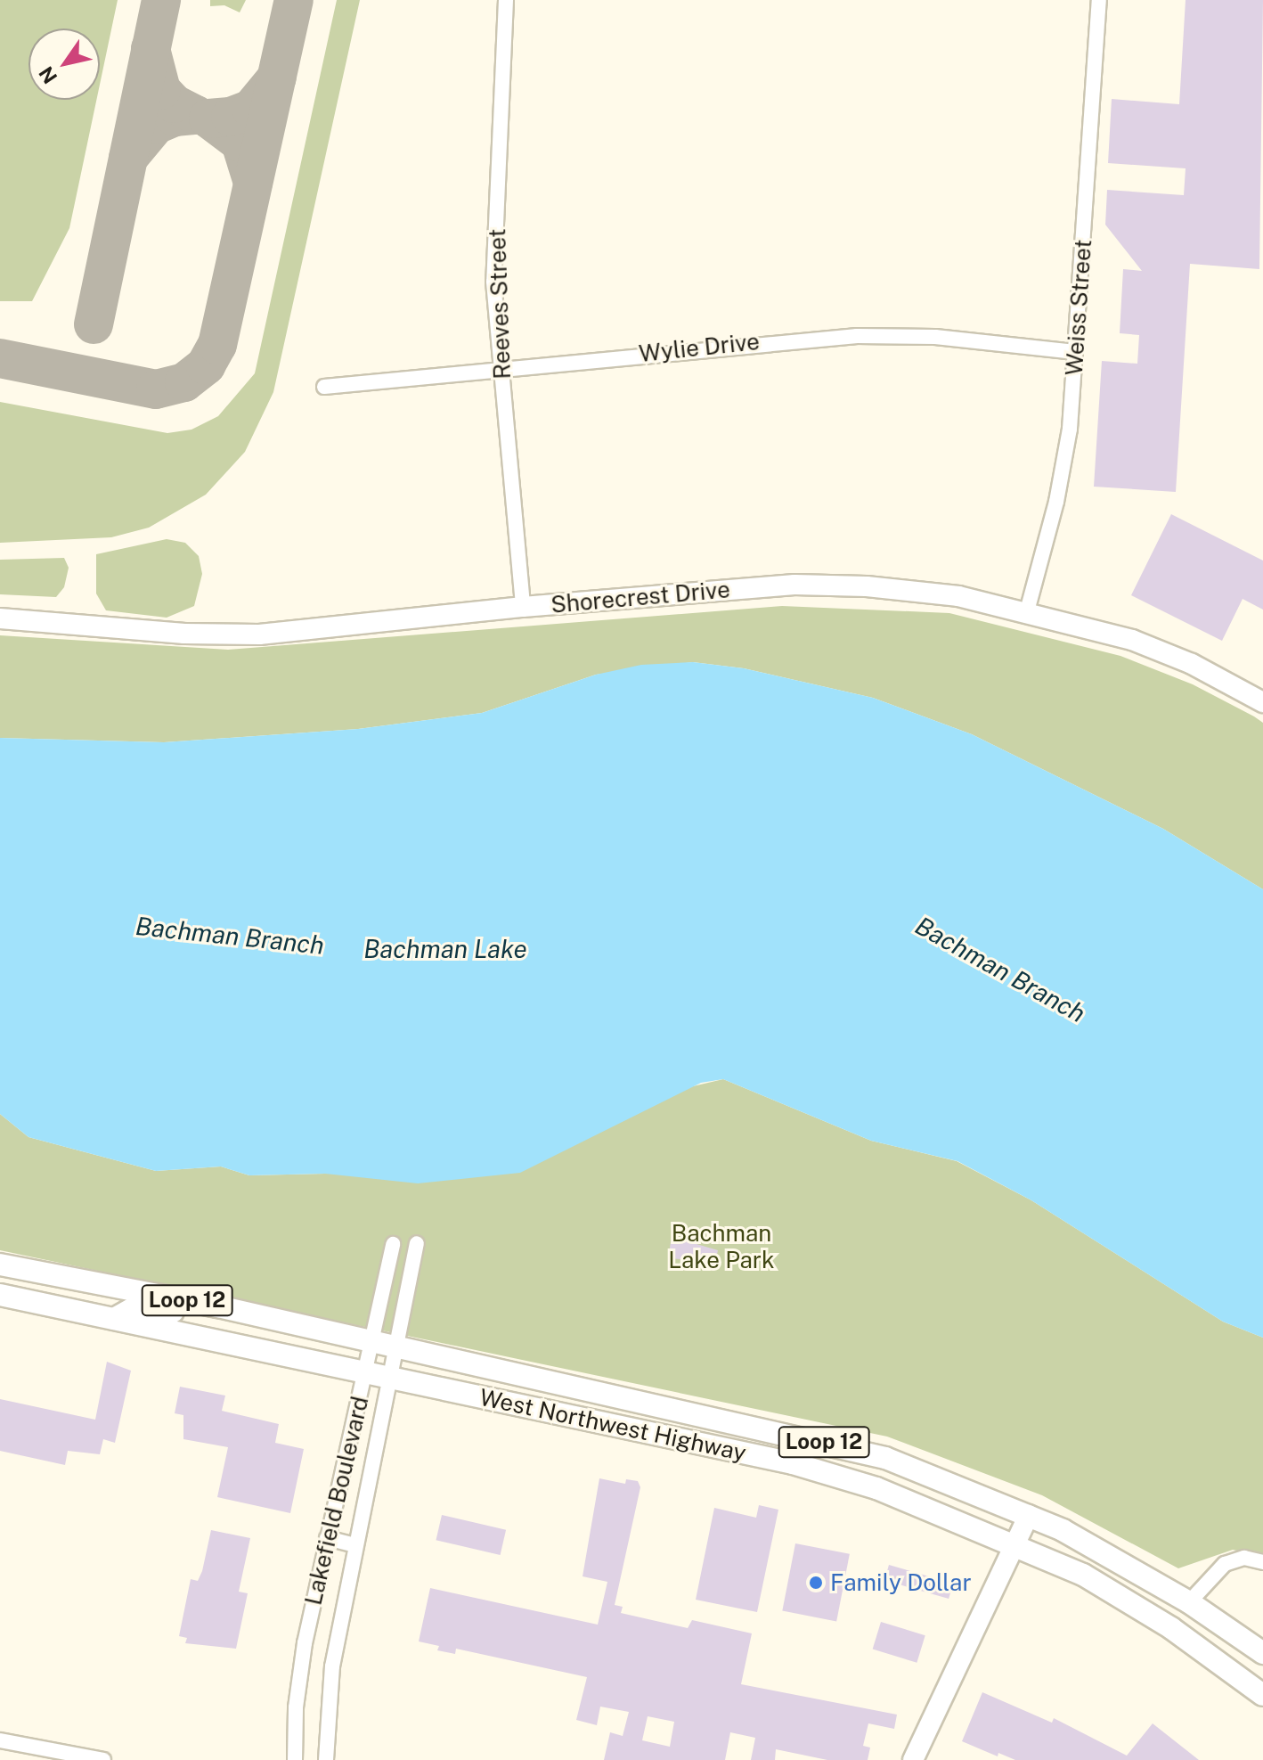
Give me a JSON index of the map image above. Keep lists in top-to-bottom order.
{
  "streets": {
    "main road": ["Loop 12", "West Northwest Highway"],
    "street": [
      "Reeves Street",
      "Weiss Street",
      "Wylie Drive",
      "Shorecrest Drive",
      "Lakefield Boulevard"
    ]
  },
  "crossings": [
    ["Reeves Street", "Wylie Drive"],
    ["Reeves Street", "Shorecrest Drive"],
    ["Weiss Street", "Wylie Drive"],
    ["Weiss Street", "Shorecrest Drive"],
    ["West Northwest Highway", "Lakefield Boulevard"]
  ],
  "water": ["Bachman Branch", "Bachman Lake"],
  "parks": ["Bachman Lake Park"],
  "places": ["Family Dollar"],
  "north": "bottom left"
}
